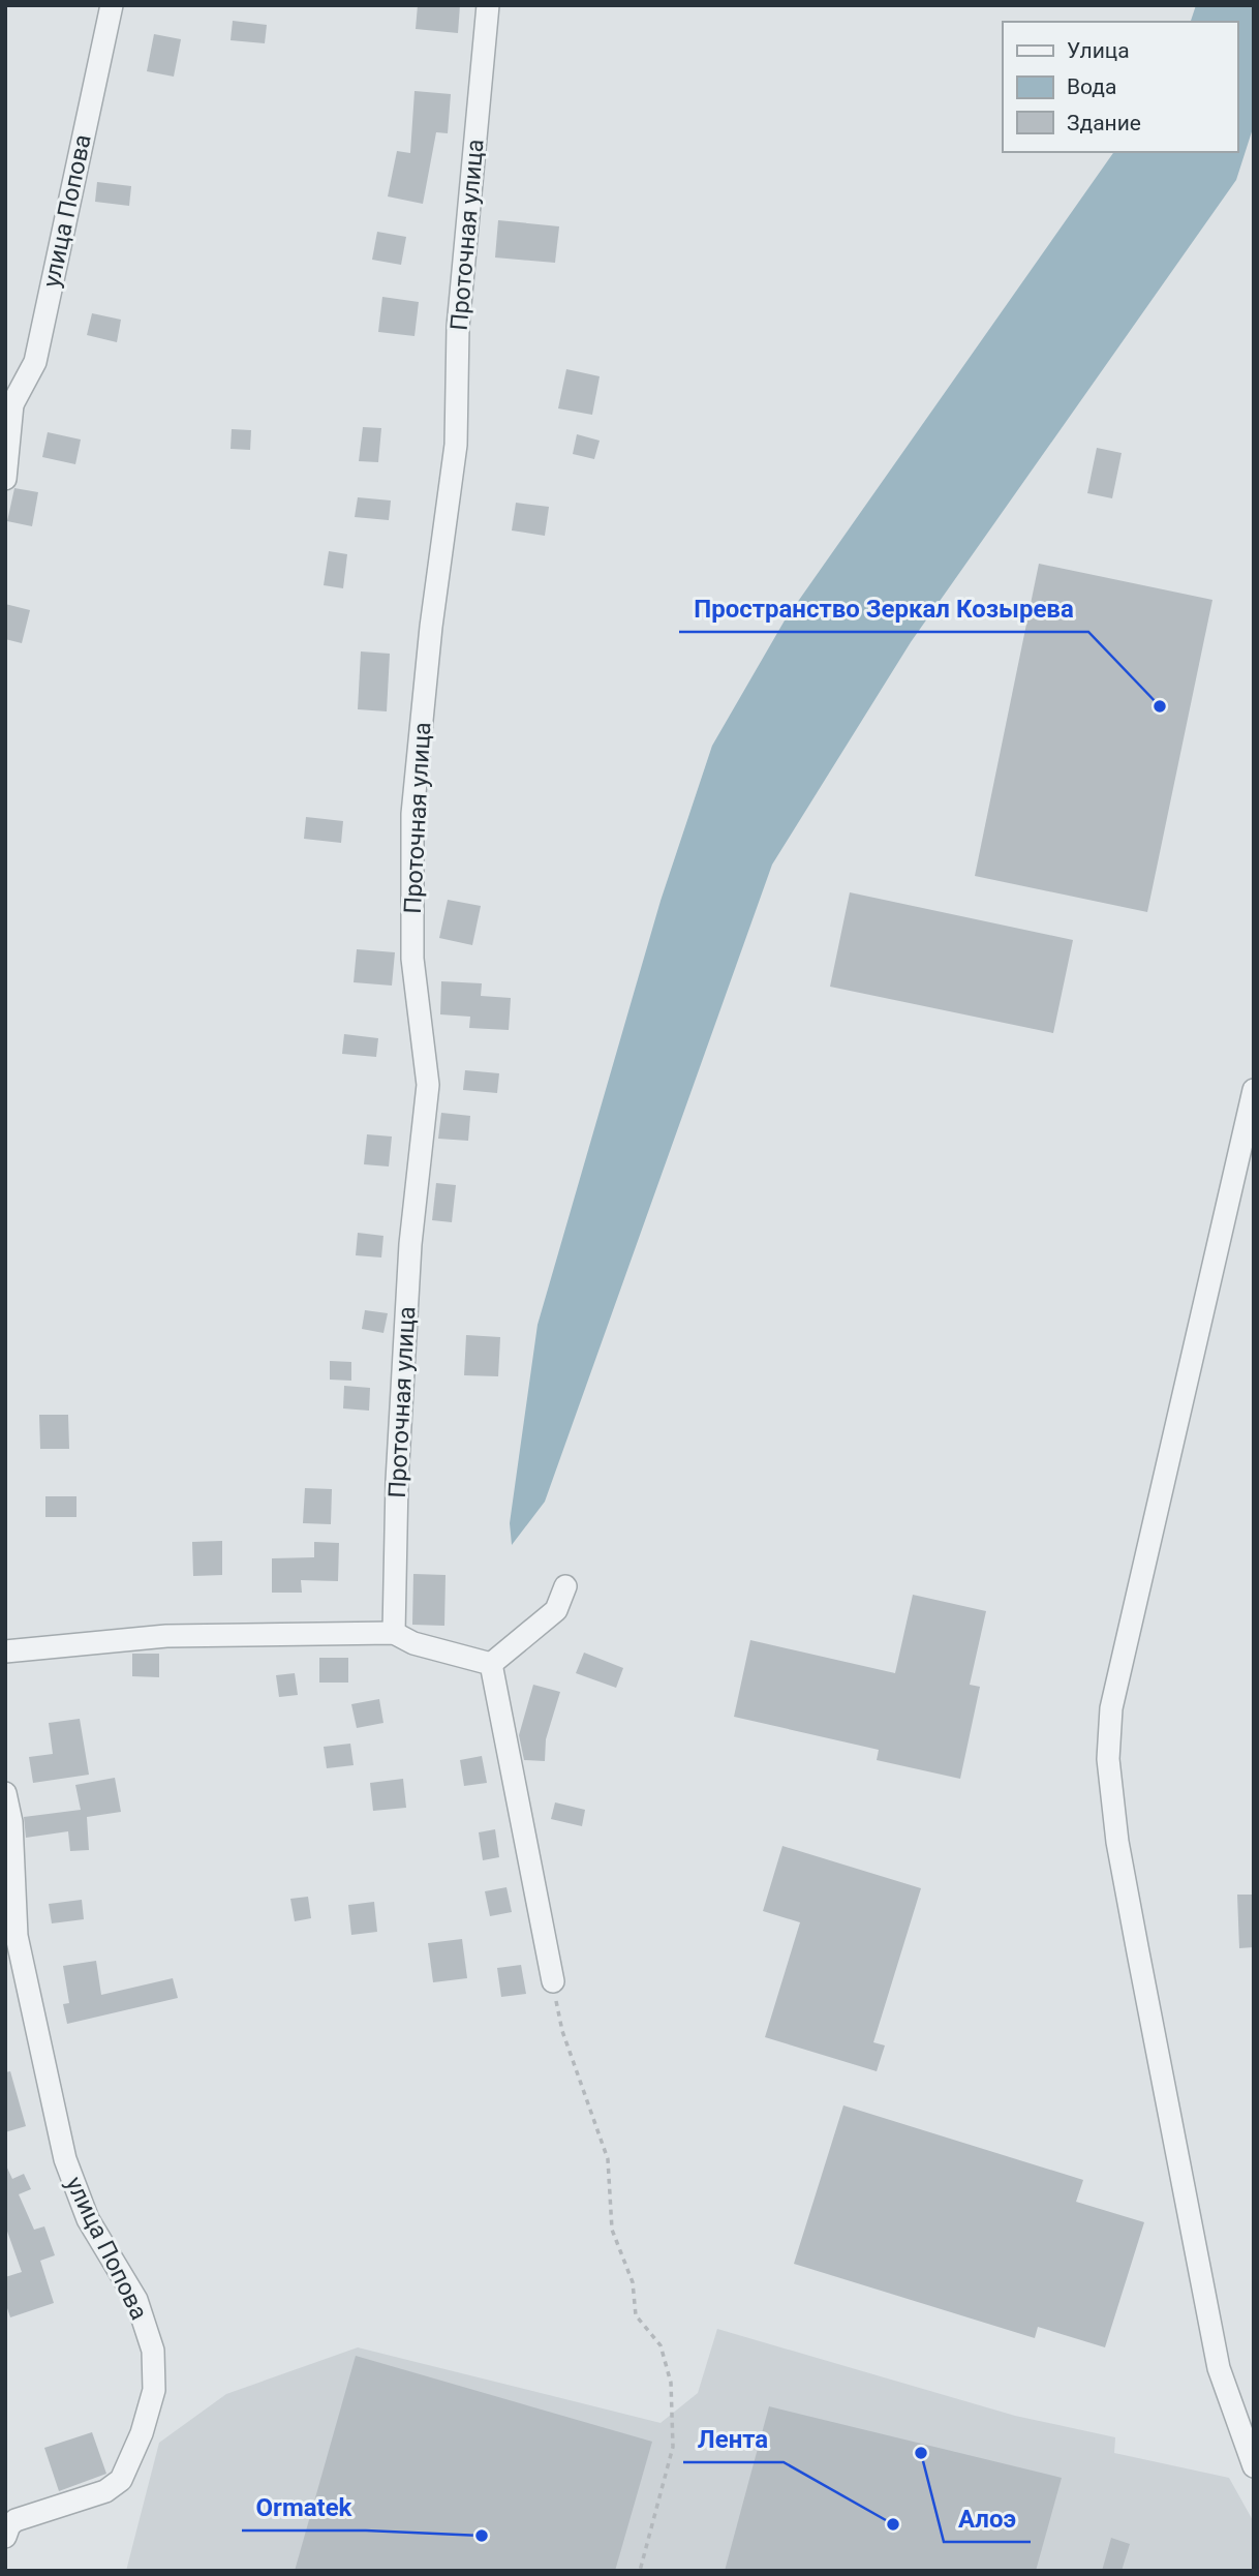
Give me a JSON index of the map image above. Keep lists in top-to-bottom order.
{
  "streets": {
    "street": ["улица Попова", "Проточная улица"]
  },
  "places": [
    "Пространство Зеркал Козырева",
    "Алоэ",
    "Лента",
    "Ormatek"
  ],
  "legend": ["Улица", "Вода", "Здание"]
}
